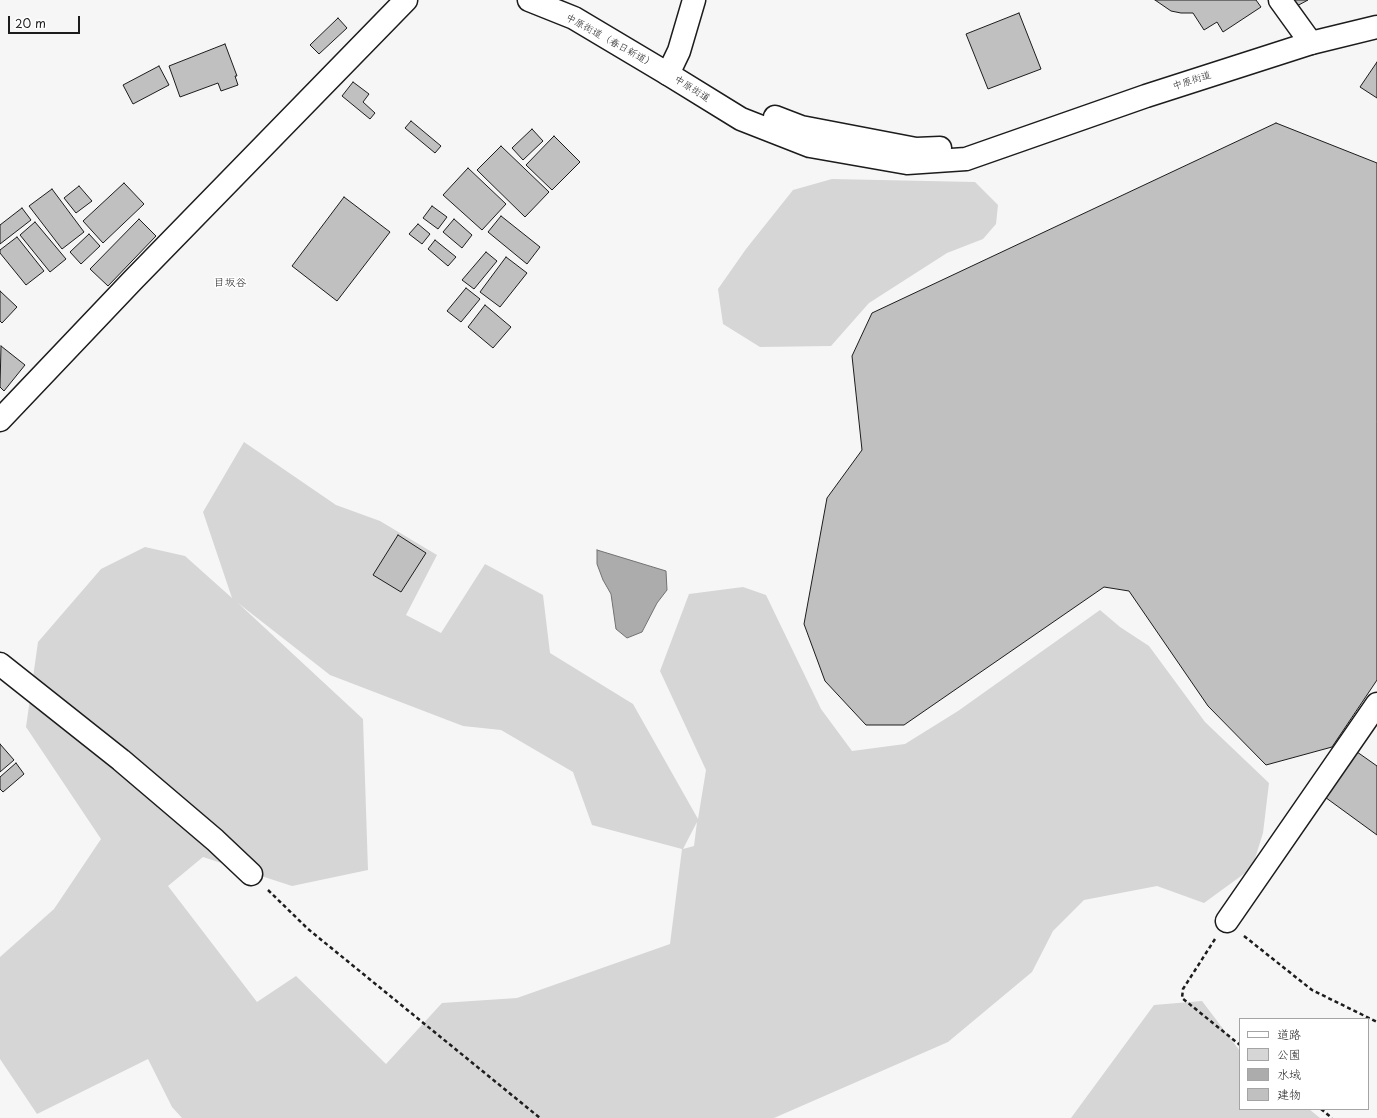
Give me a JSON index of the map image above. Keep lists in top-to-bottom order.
{
  "streets": {
    "street": ["中原街道（春日新道）", "中原街道"]
  },
  "crossings": [
    ["中原街道（春日新道）", "中原街道"]
  ],
  "districts": ["目坂谷"],
  "legend": [
    "道路",
    "公園",
    "水域",
    "建物"
  ],
  "scale_bar": "20 m"
}
